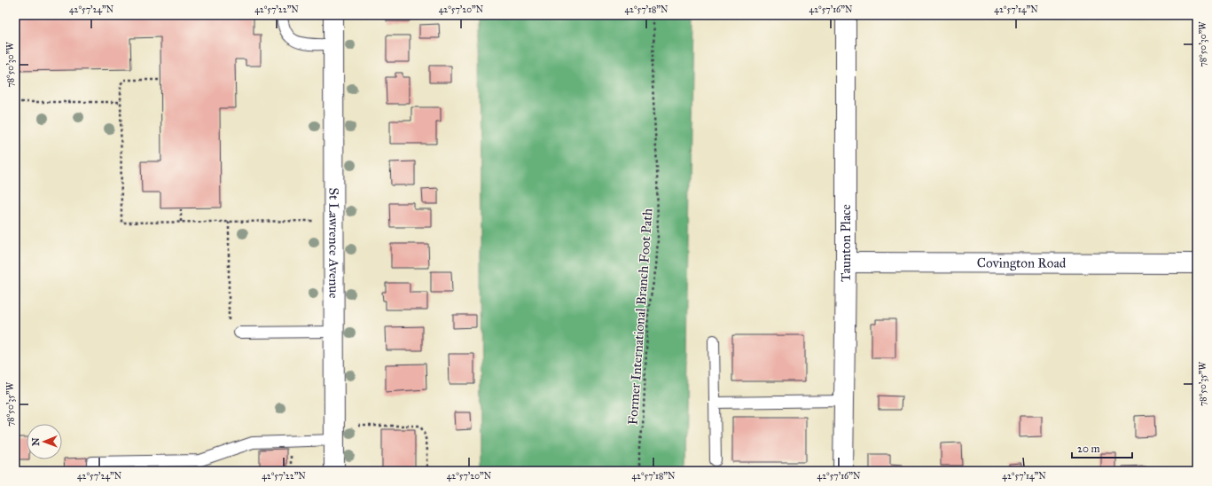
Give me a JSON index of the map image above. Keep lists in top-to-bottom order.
{
  "streets": {
    "street": ["St Lawrence Avenue", "Taunton Place", "Covington Road"],
    "path": ["Former International Branch Foot Path"]
  },
  "crossings": [
    ["Taunton Place", "Covington Road"]
  ],
  "scale_bar": "20 m",
  "north": "left",
  "coordinates": [
    "42°57'24\"N",
    "42°57'22\"N",
    "42°57'20\"N",
    "42°57'18\"N",
    "42°57'16\"N",
    "42°57'14\"N",
    "78°50'30\"W",
    "78°50'35\"W"
  ]
}
